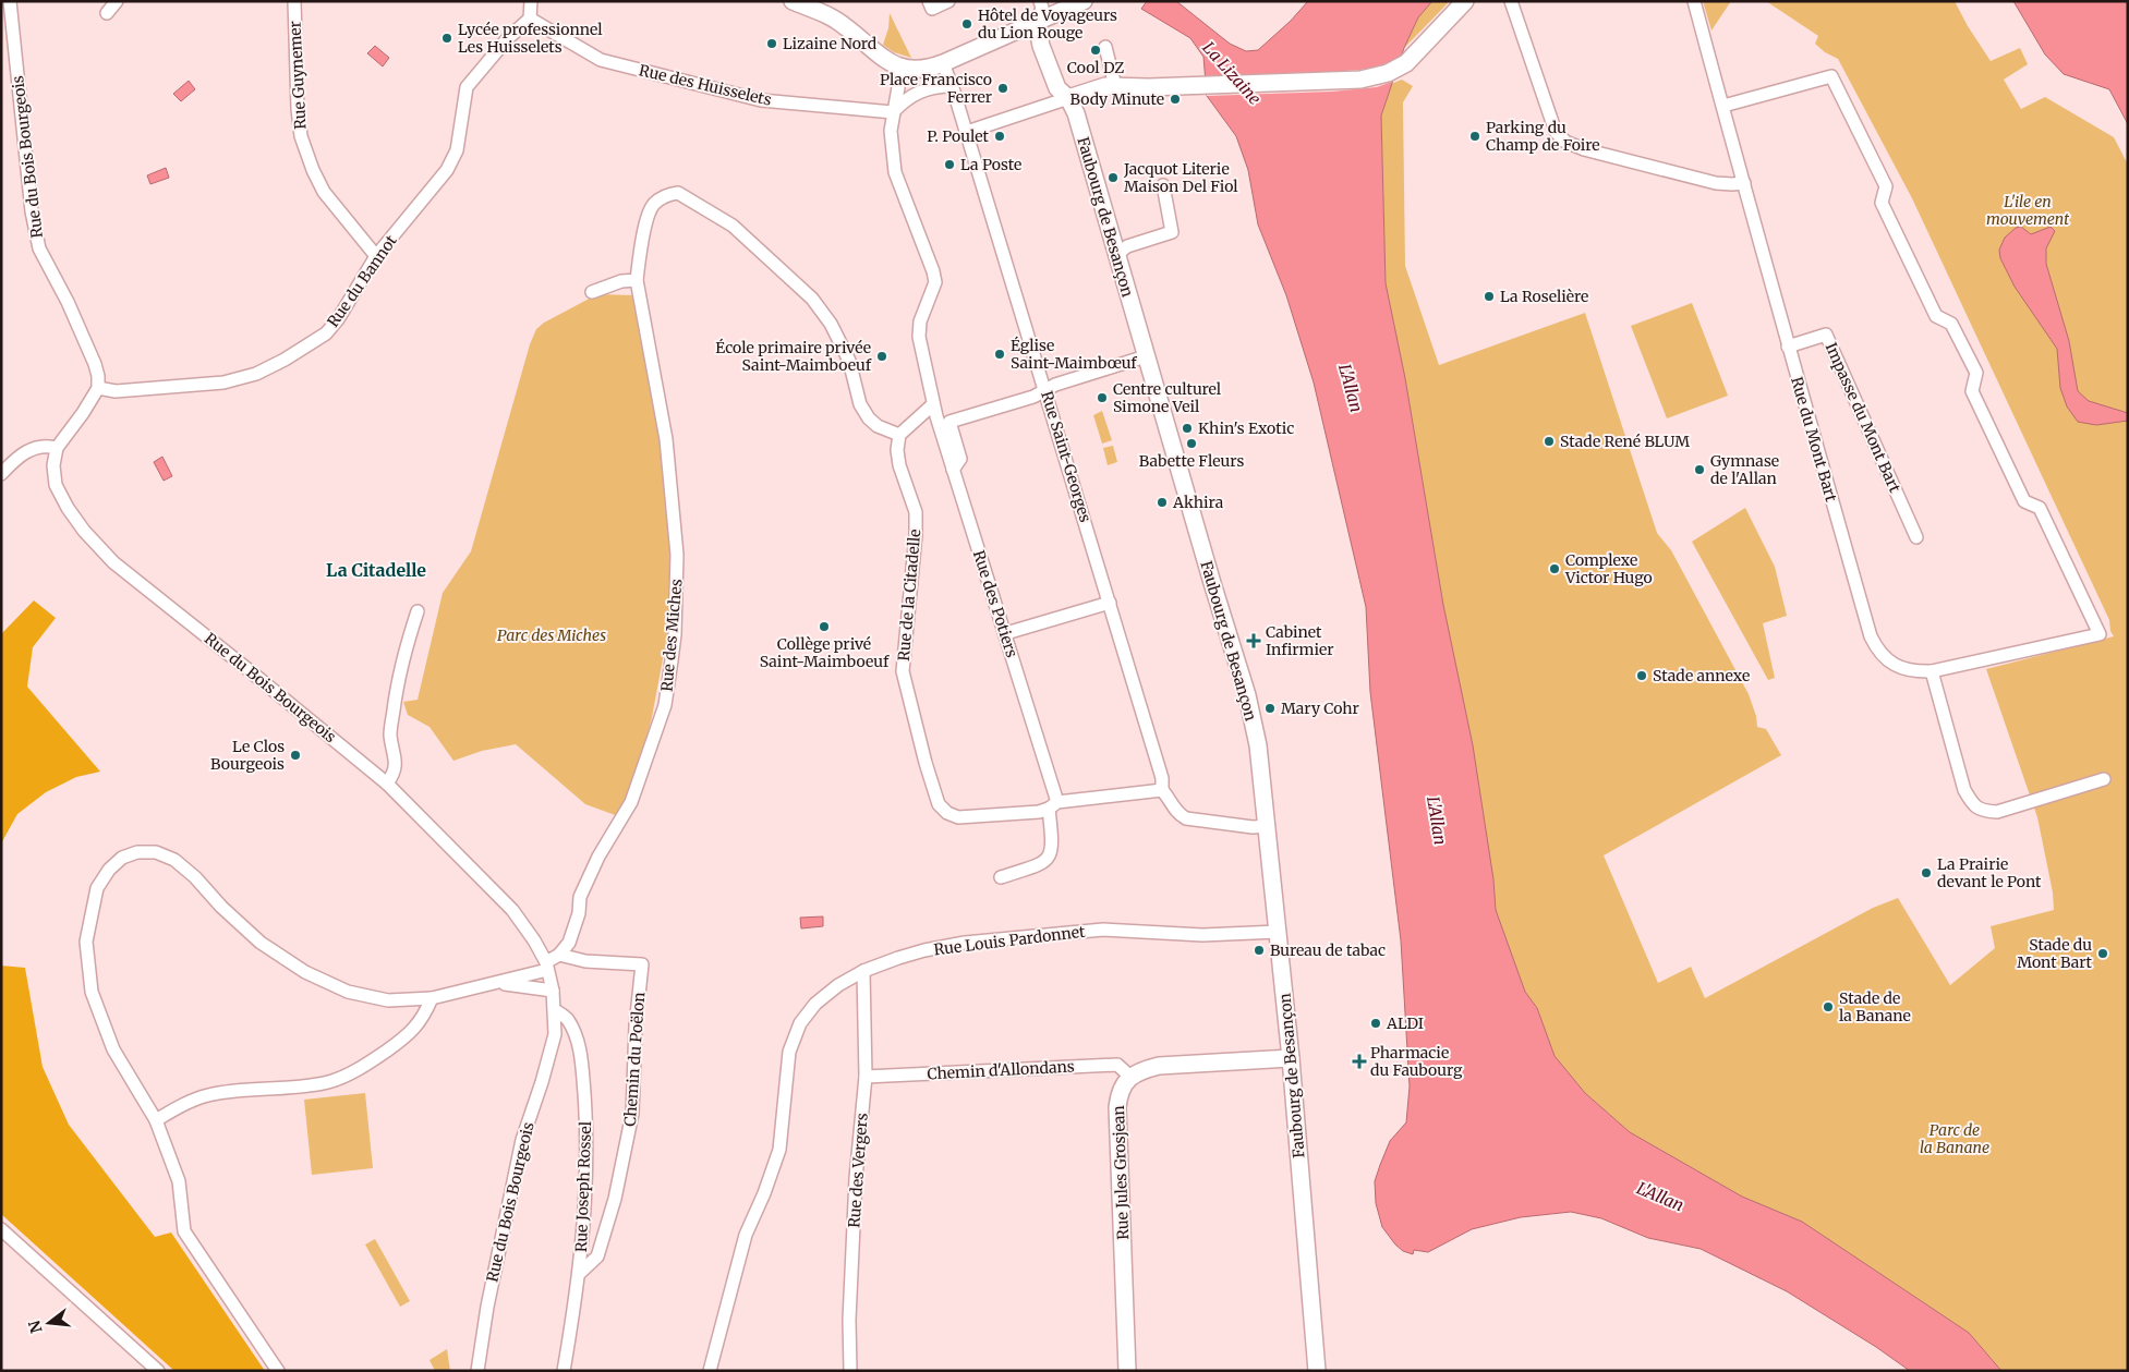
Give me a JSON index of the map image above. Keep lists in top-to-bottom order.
{
  "streets": {
    "main road": ["Faubourg de Besançon", "Rue Jules Grosjean"],
    "street": [
      "Rue Guynemer",
      "Rue des Huisselets",
      "Rue du Bois Bourgeois",
      "Rue du Bannot",
      "Impasse du Mont Bart",
      "Rue du Mont Bart",
      "Rue Saint-Georges",
      "Rue de la Citadelle",
      "Rue des Potiers",
      "Rue des Miches",
      "Rue Louis Pardonnet",
      "Chemin du Poëlon",
      "Chemin d'Allondans",
      "Rue des Vergers",
      "Rue Joseph Rossel"
    ]
  },
  "crossings": [
    ["Rue Guynemer", "Rue du Bannot"],
    ["Rue des Huisselets", "Rue du Bannot"],
    ["Rue des Huisselets", "Rue des Potiers"],
    ["Rue du Bois Bourgeois", "Rue du Bannot"],
    ["Rue du Bois Bourgeois", "Rue Joseph Rossel"],
    ["Faubourg de Besançon", "Rue Louis Pardonnet"],
    ["Impasse du Mont Bart", "Rue du Mont Bart"],
    ["Rue Saint-Georges", "Rue de la Citadelle"],
    ["Rue de la Citadelle", "Rue des Potiers"],
    ["Rue de la Citadelle", "Rue des Miches"],
    ["Rue des Miches", "Chemin du Poëlon"],
    ["Rue Louis Pardonnet", "Rue des Vergers"],
    ["Chemin du Poëlon", "Rue Joseph Rossel"],
    ["Chemin d'Allondans", "Rue des Vergers"],
    ["Chemin d'Allondans", "Rue Jules Grosjean"]
  ],
  "districts": ["La Citadelle"],
  "water": ["La Lizaine", "L'Allan"],
  "parks": ["L'ile en mouvement", "Parc des Miches", "Parc de la Banane"],
  "places": {
    "other": [
      "Hôtel de Voyageurs du Lion Rouge",
      "Lycée professionnel Les Huisselets",
      "Lizaine Nord",
      "Cool DZ",
      "Place Francisco Ferrer",
      "Body Minute",
      "P. Poulet",
      "Parking du Champ de Foire",
      "La Poste",
      "Jacquot Literie Maison Del Fiol",
      "La Roselière",
      "Église Saint-Maimbœuf",
      "École primaire privée Saint-Maimboeuf",
      "Centre culturel Simone Veil",
      "Khin's Exotic",
      "Stade René BLUM",
      "Babette Fleurs",
      "Gymnase de l'Allan",
      "Akhira",
      "Complexe Victor Hugo",
      "Collège privé Saint-Maimboeuf",
      "Stade annexe",
      "Mary Cohr",
      "Le Clos Bourgeois",
      "La Prairie devant le Pont",
      "Bureau de tabac",
      "Stade du Mont Bart",
      "Stade de la Banane",
      "ALDI"
    ],
    "health": ["Cabinet Infirmier", "Pharmacie du Faubourg"]
  },
  "north": "left"
}
